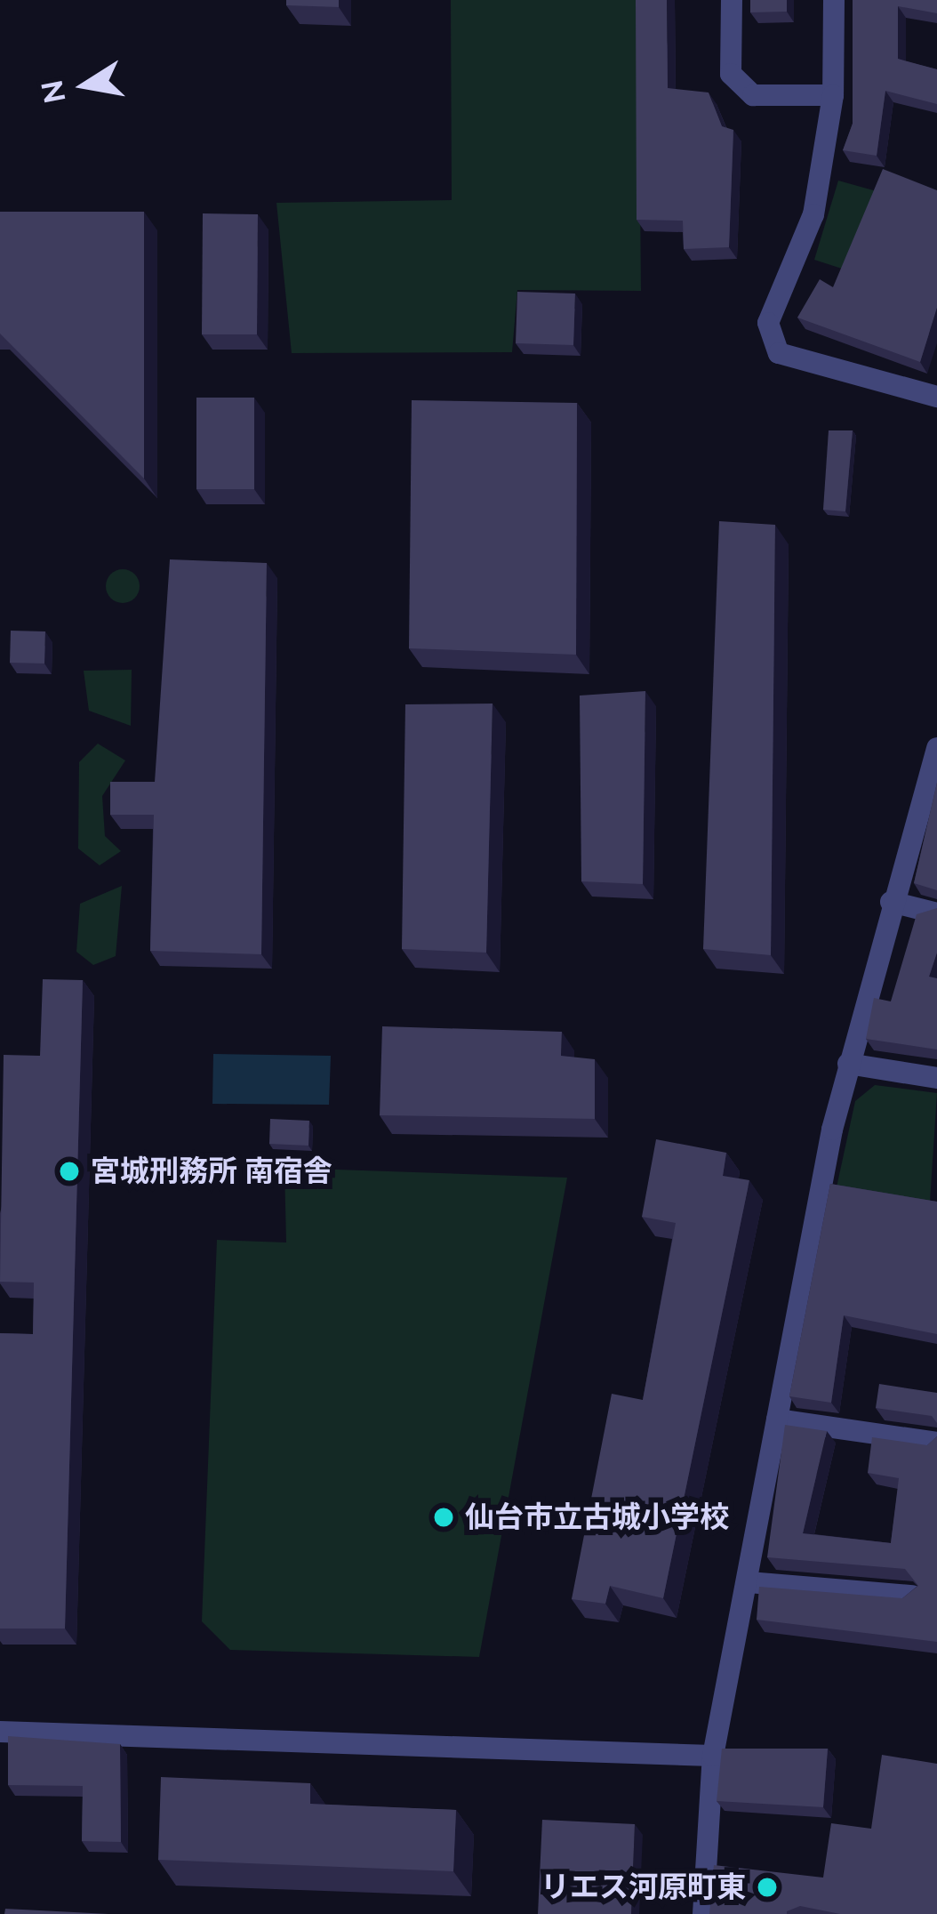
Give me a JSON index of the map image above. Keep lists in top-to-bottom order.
{
  "places": ["宮城刑務所 南宿舎", "仙台市立古城小学校", "リエス河原町東"],
  "north": "left"
}
